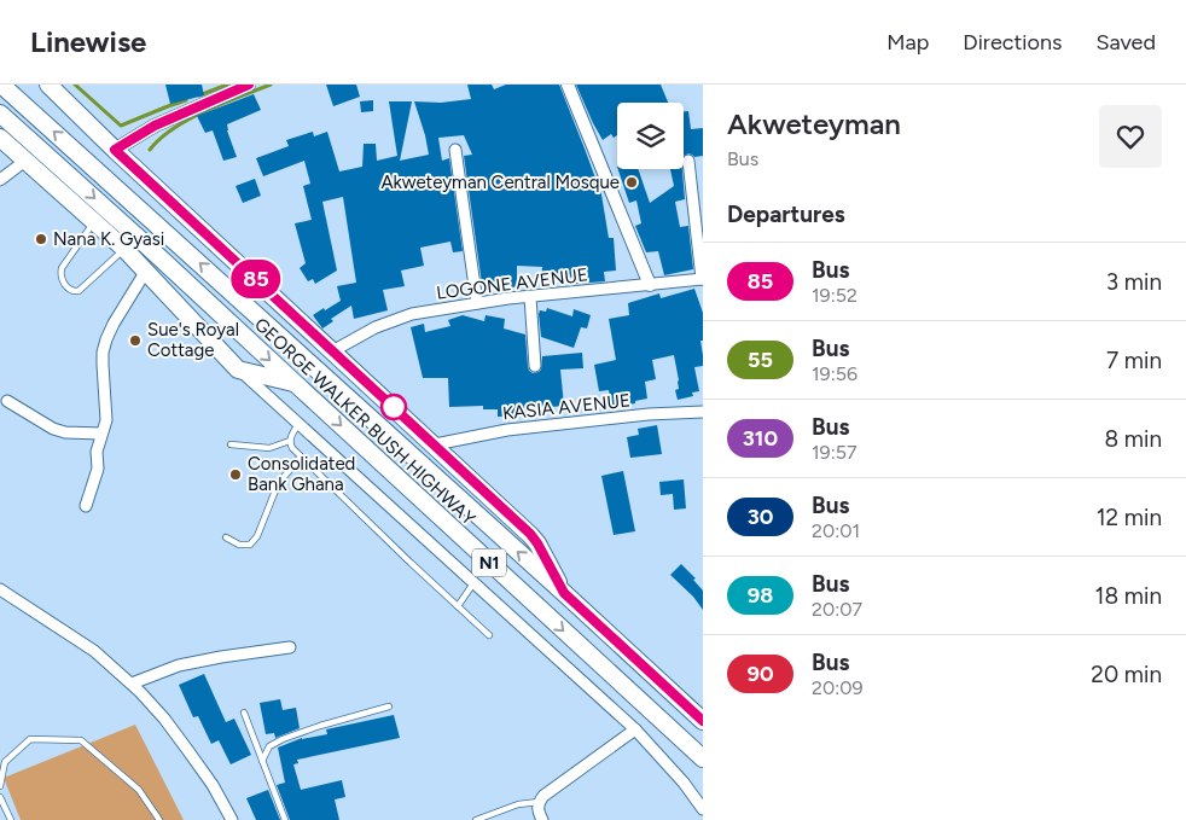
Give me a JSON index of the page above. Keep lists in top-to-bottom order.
{
  "streets": {
    "highway": ["GEORGE WALKER BUSH HIGHWAY", "N1"],
    "street": ["LOGONE AVENUE", "KASIA AVENUE"]
  },
  "places": [
    "Akweteyman Central Mosque",
    "Nana K. Gyasi",
    "Sue's Royal Cottage",
    "Consolidated Bank Ghana"
  ],
  "lines": ["bus line 85"],
  "page": {
    "header": "Linewise",
    "nav": ["Map", "Directions", "Saved"],
    "on_map": "85",
    "heading": [
      ["Akweteyman", "Bus"],
      "Departures"
    ],
    "list": [
      {
        "mark": "85",
        "name": "Bus",
        "note": "19:52",
        "value": "3 min"
      },
      {
        "mark": "55",
        "name": "Bus",
        "note": "19:56",
        "value": "7 min"
      },
      {
        "mark": "310",
        "name": "Bus",
        "note": "19:57",
        "value": "8 min"
      },
      {
        "mark": "30",
        "name": "Bus",
        "note": "20:01",
        "value": "12 min"
      },
      {
        "mark": "98",
        "name": "Bus",
        "note": "20:07",
        "value": "18 min"
      },
      {
        "mark": "90",
        "name": "Bus",
        "note": "20:09",
        "value": "20 min"
      }
    ]
  }
}
